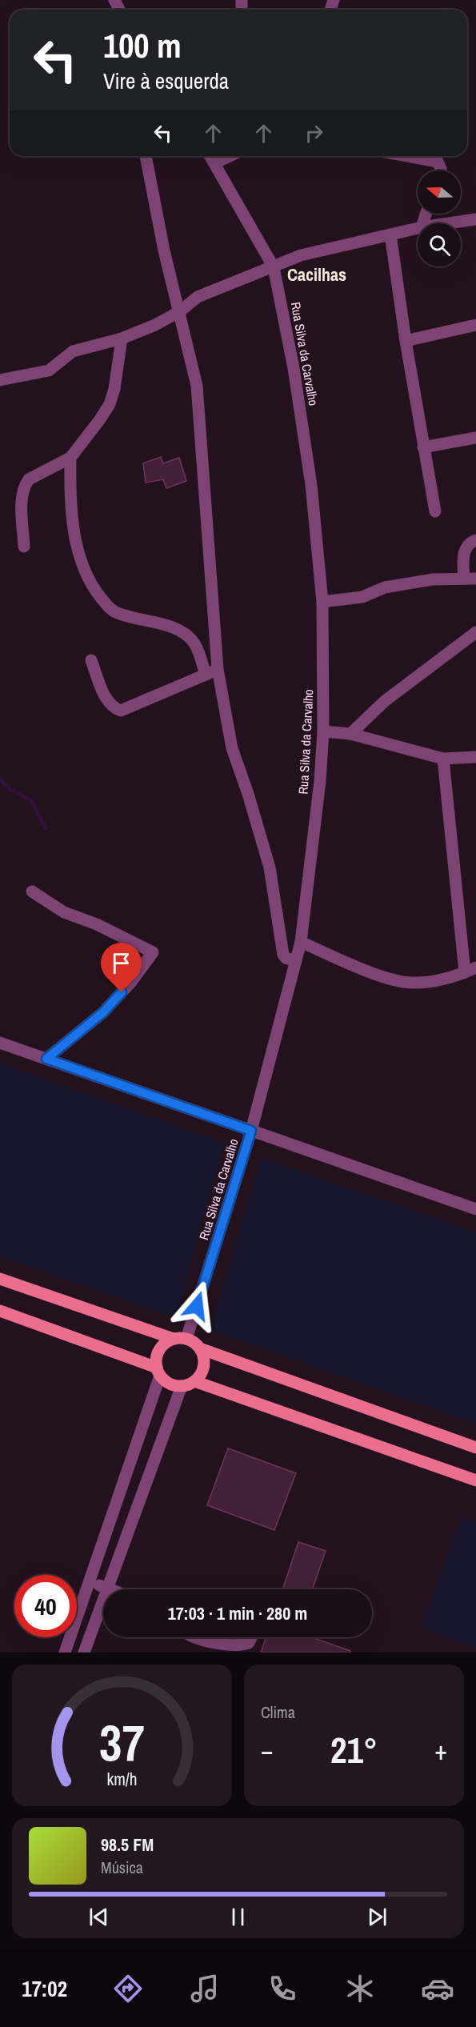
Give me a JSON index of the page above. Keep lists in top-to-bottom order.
{
  "streets": {
    "street": ["Rua Silva da Carvalho"]
  },
  "districts": ["Cacilhas"],
  "north": "left",
  "page": {
    "turn": ["100 m", "Vire à esquerda"],
    "limit": "40",
    "trip": "17:03 · 1 min · 280 m",
    "tile": "Clima",
    "heat": ["−", "21°", "+"],
    "song": ["98.5 FM", "Música"],
    "tabs": "17:02",
    "gauge": ["37", "km/h"]
  }
}
